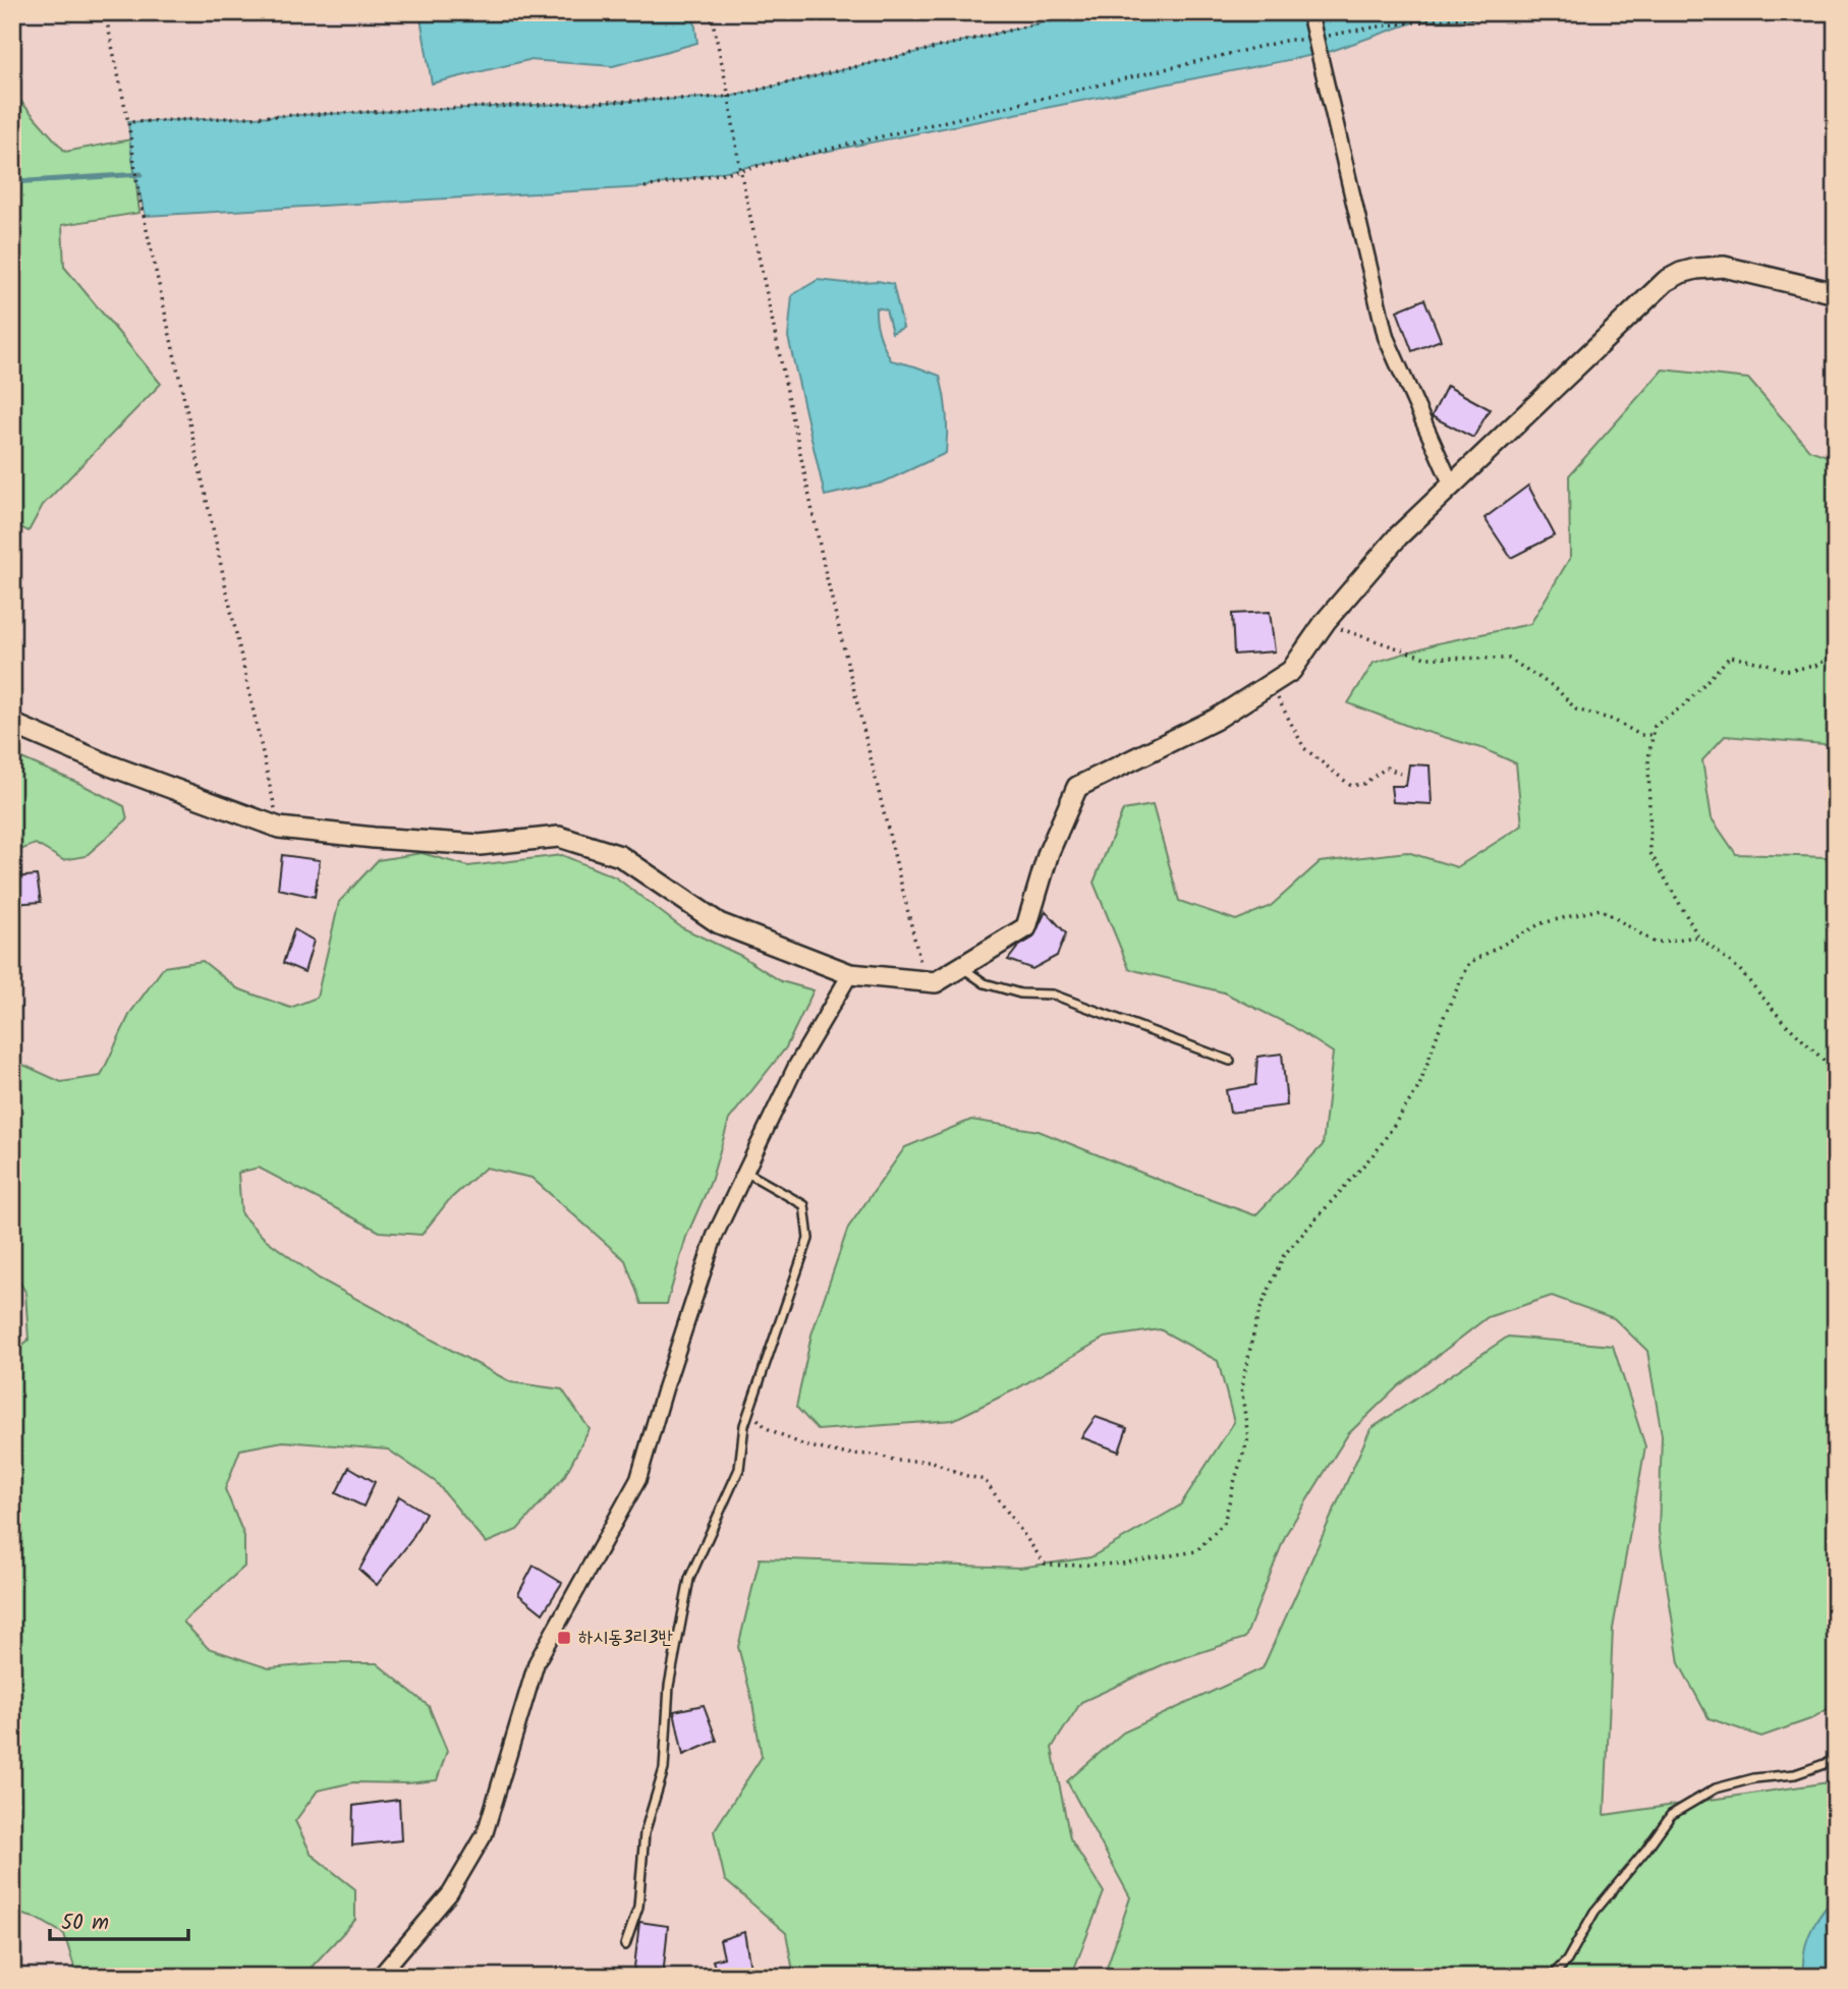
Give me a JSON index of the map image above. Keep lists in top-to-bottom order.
{
  "places": {
    "transit": ["하시동3리3반"]
  },
  "scale_bar": "50 m"
}
